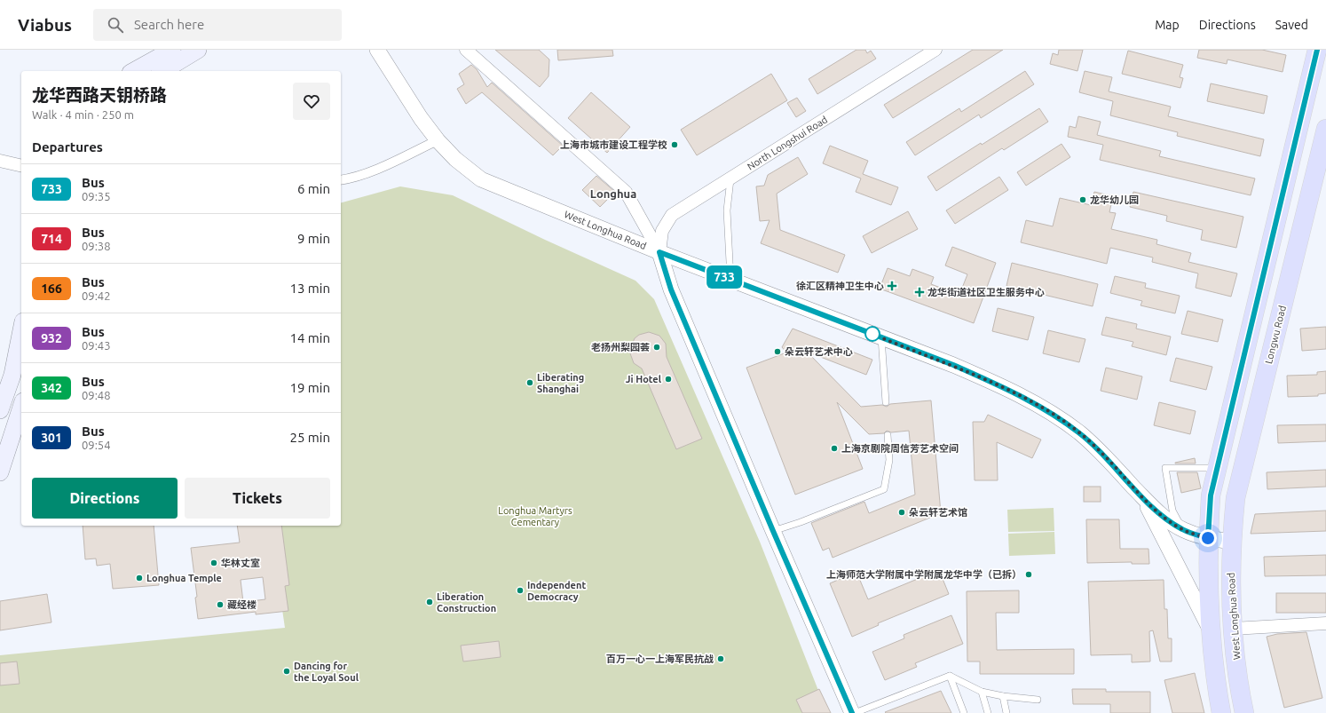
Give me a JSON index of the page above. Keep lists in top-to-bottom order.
{
  "streets": {
    "main road": ["West Longhua Road", "Longwu Road"],
    "street": ["North Longshui Road"]
  },
  "crossings": [
    ["North Longshui Road", "West Longhua Road"],
    ["West Longhua Road", "Longwu Road"]
  ],
  "districts": ["Longhua"],
  "parks": ["Longhua Martyrs Cementary"],
  "places": {
    "other": [
      "上海市城市建设工程学校",
      "龙华幼儿园",
      "老扬州梨园荟",
      "朵云轩艺术中心",
      "Ji Hotel",
      "Liberating Shanghai",
      "上海京剧院周信芳艺术空间",
      "朵云轩艺术馆",
      "华林丈室",
      "上海师范大学附属中学附属龙华中学（已拆）",
      "Longhua Temple",
      "Independent Democracy",
      "Liberation Construction",
      "藏经楼",
      "百万一心一上海军民抗战",
      "Dancing for the Loyal Soul"
    ],
    "health": ["徐汇区精神卫生中心", "龙华街道社区卫生服务中心"]
  },
  "lines": ["bus line 733"],
  "page": {
    "header": "Viabus",
    "search": "Search here",
    "nav": ["Map", "Directions", "Saved"],
    "on_map": "733",
    "heading": [
      ["龙华西路天钥桥路", "Walk · 4 min · 250 m"],
      "Departures"
    ],
    "list": [
      {
        "mark": "733",
        "name": "Bus",
        "note": "09:35",
        "value": "6 min"
      },
      {
        "mark": "714",
        "name": "Bus",
        "note": "09:38",
        "value": "9 min"
      },
      {
        "mark": "166",
        "name": "Bus",
        "note": "09:42",
        "value": "13 min"
      },
      {
        "mark": "932",
        "name": "Bus",
        "note": "09:43",
        "value": "14 min"
      },
      {
        "mark": "342",
        "name": "Bus",
        "note": "09:48",
        "value": "19 min"
      },
      {
        "mark": "301",
        "name": "Bus",
        "note": "09:54",
        "value": "25 min"
      }
    ],
    "buttons": ["Directions", "Tickets"]
  }
}
